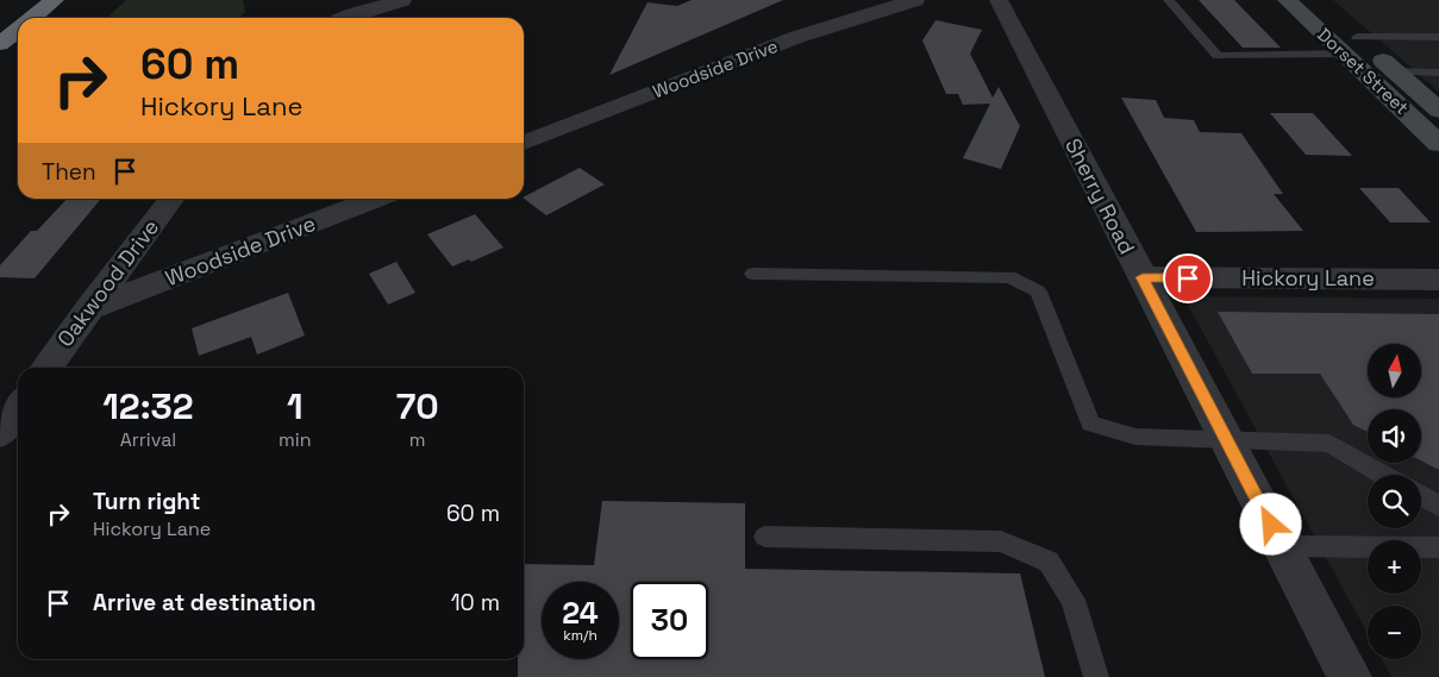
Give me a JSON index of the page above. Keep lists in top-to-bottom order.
{
  "streets": {
    "main road": ["Dorset Street"],
    "street": [
      "Woodside Drive",
      "Sherry Road",
      "Hickory Lane",
      "Oakwood Drive"
    ]
  },
  "crossings": [
    ["Woodside Drive", "Oakwood Drive"],
    ["Sherry Road", "Hickory Lane"]
  ],
  "north": "top",
  "page": {
    "turn": ["60 m", "Hickory Lane"],
    "then": "Then",
    "map_buttons": ["+", "−"],
    "eta": [
      "12:32",
      "Arrival",
      "1",
      "min",
      "70",
      "m"
    ],
    "list": [
      {
        "name": "Turn right",
        "note": "Hickory Lane",
        "value": "60 m"
      },
      {
        "name": "Arrive at destination",
        "value": "10 m"
      }
    ],
    "speed": "24 km/h",
    "limit": "30"
  }
}
